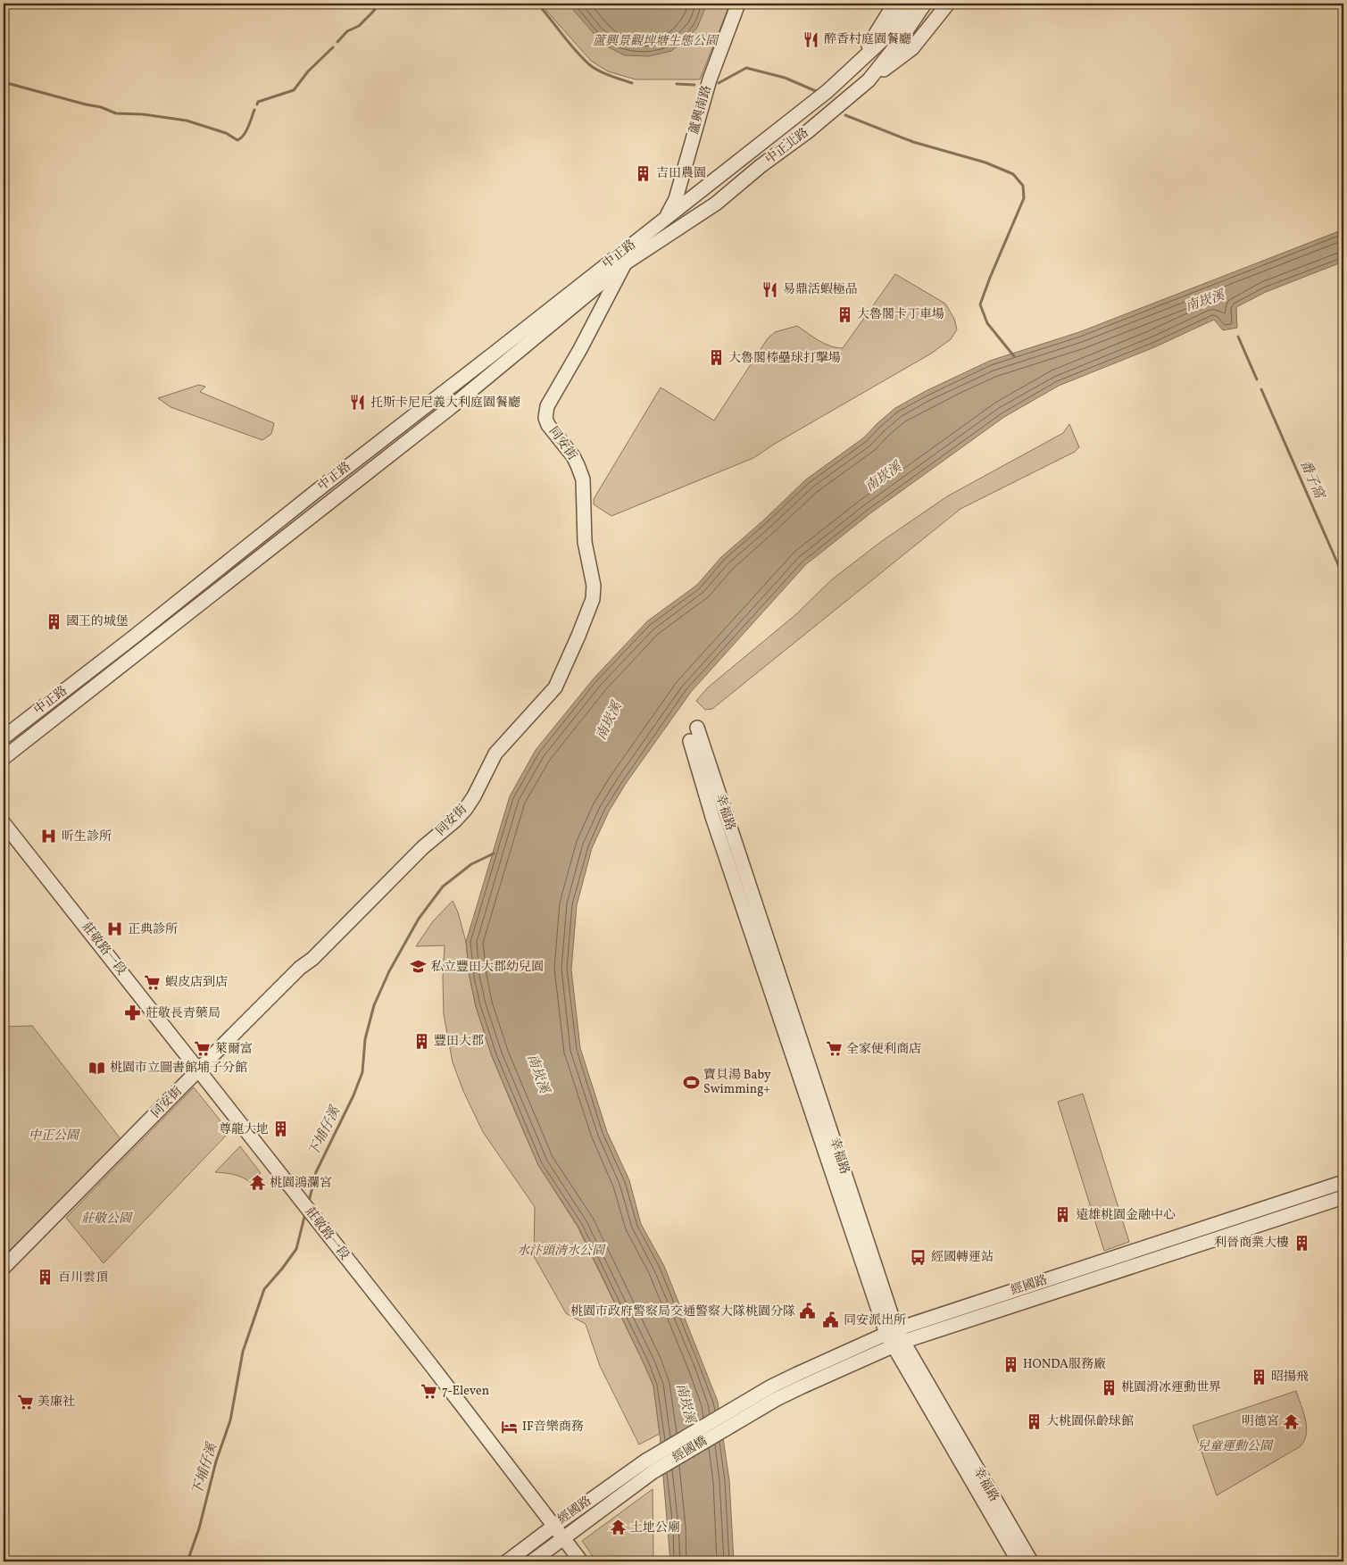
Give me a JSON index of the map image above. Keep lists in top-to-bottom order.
{
  "streets": {
    "street": [
      "蘆興南路",
      "中正北路",
      "中正路",
      "同安街",
      "幸福路",
      "莊敬路一段",
      "經國路",
      "經國橋"
    ]
  },
  "crossings": [
    ["蘆興南路", "中正北路"],
    ["蘆興南路", "中正路"],
    ["中正北路", "中正路"],
    ["中正北路", "同安街"],
    ["中正路", "同安街"],
    ["同安街", "莊敬路一段"],
    ["幸福路", "經國路"],
    ["莊敬路一段", "經國路"],
    ["經國路", "經國橋"]
  ],
  "water": ["南崁溪", "番子窩", "下埔仔溪"],
  "parks": [
    "蘆興景觀埤塘生態公園",
    "中正公園",
    "莊敬公園",
    "水汴頭清水公園",
    "兒童運動公園"
  ],
  "places": {
    "restaurant": ["醉香村庭園餐廳", "易鼎活蝦極品", "托斯卡尼尼義大利庭園餐廳"],
    "building": [
      "吉田農園",
      "大魯閣卡丁車場",
      "大魯閣棒壘球打擊場",
      "國王的城堡",
      "豐田大郡",
      "尊龍大地",
      "遠雄桃園金融中心",
      "利晉商業大樓",
      "百川雲頂",
      "HONDA服務廠",
      "昭揚飛",
      "桃園滑冰運動世界",
      "大桃園保齡球館"
    ],
    "hospital": ["昕生診所", "正典診所"],
    "school or university": ["私立豐田大郡幼兒園"],
    "supermarket": [
      "蝦皮店到店",
      "萊爾富",
      "全家便利商店",
      "7-Eleven",
      "美廉社"
    ],
    "pharmacy": ["莊敬長青藥局"],
    "library": ["桃園市立圖書館埔子分館"],
    "sports": ["寶貝湯 Baby Swimming+"],
    "temple": ["桃園鴻瀾宮", "明德宮", "土地公廟"],
    "bus stop": ["經國轉運站"],
    "public building": ["桃園市政府警察局交通警察大隊桃園分隊", "同安派出所"],
    "hotel": ["IF音樂商務"]
  }
}
